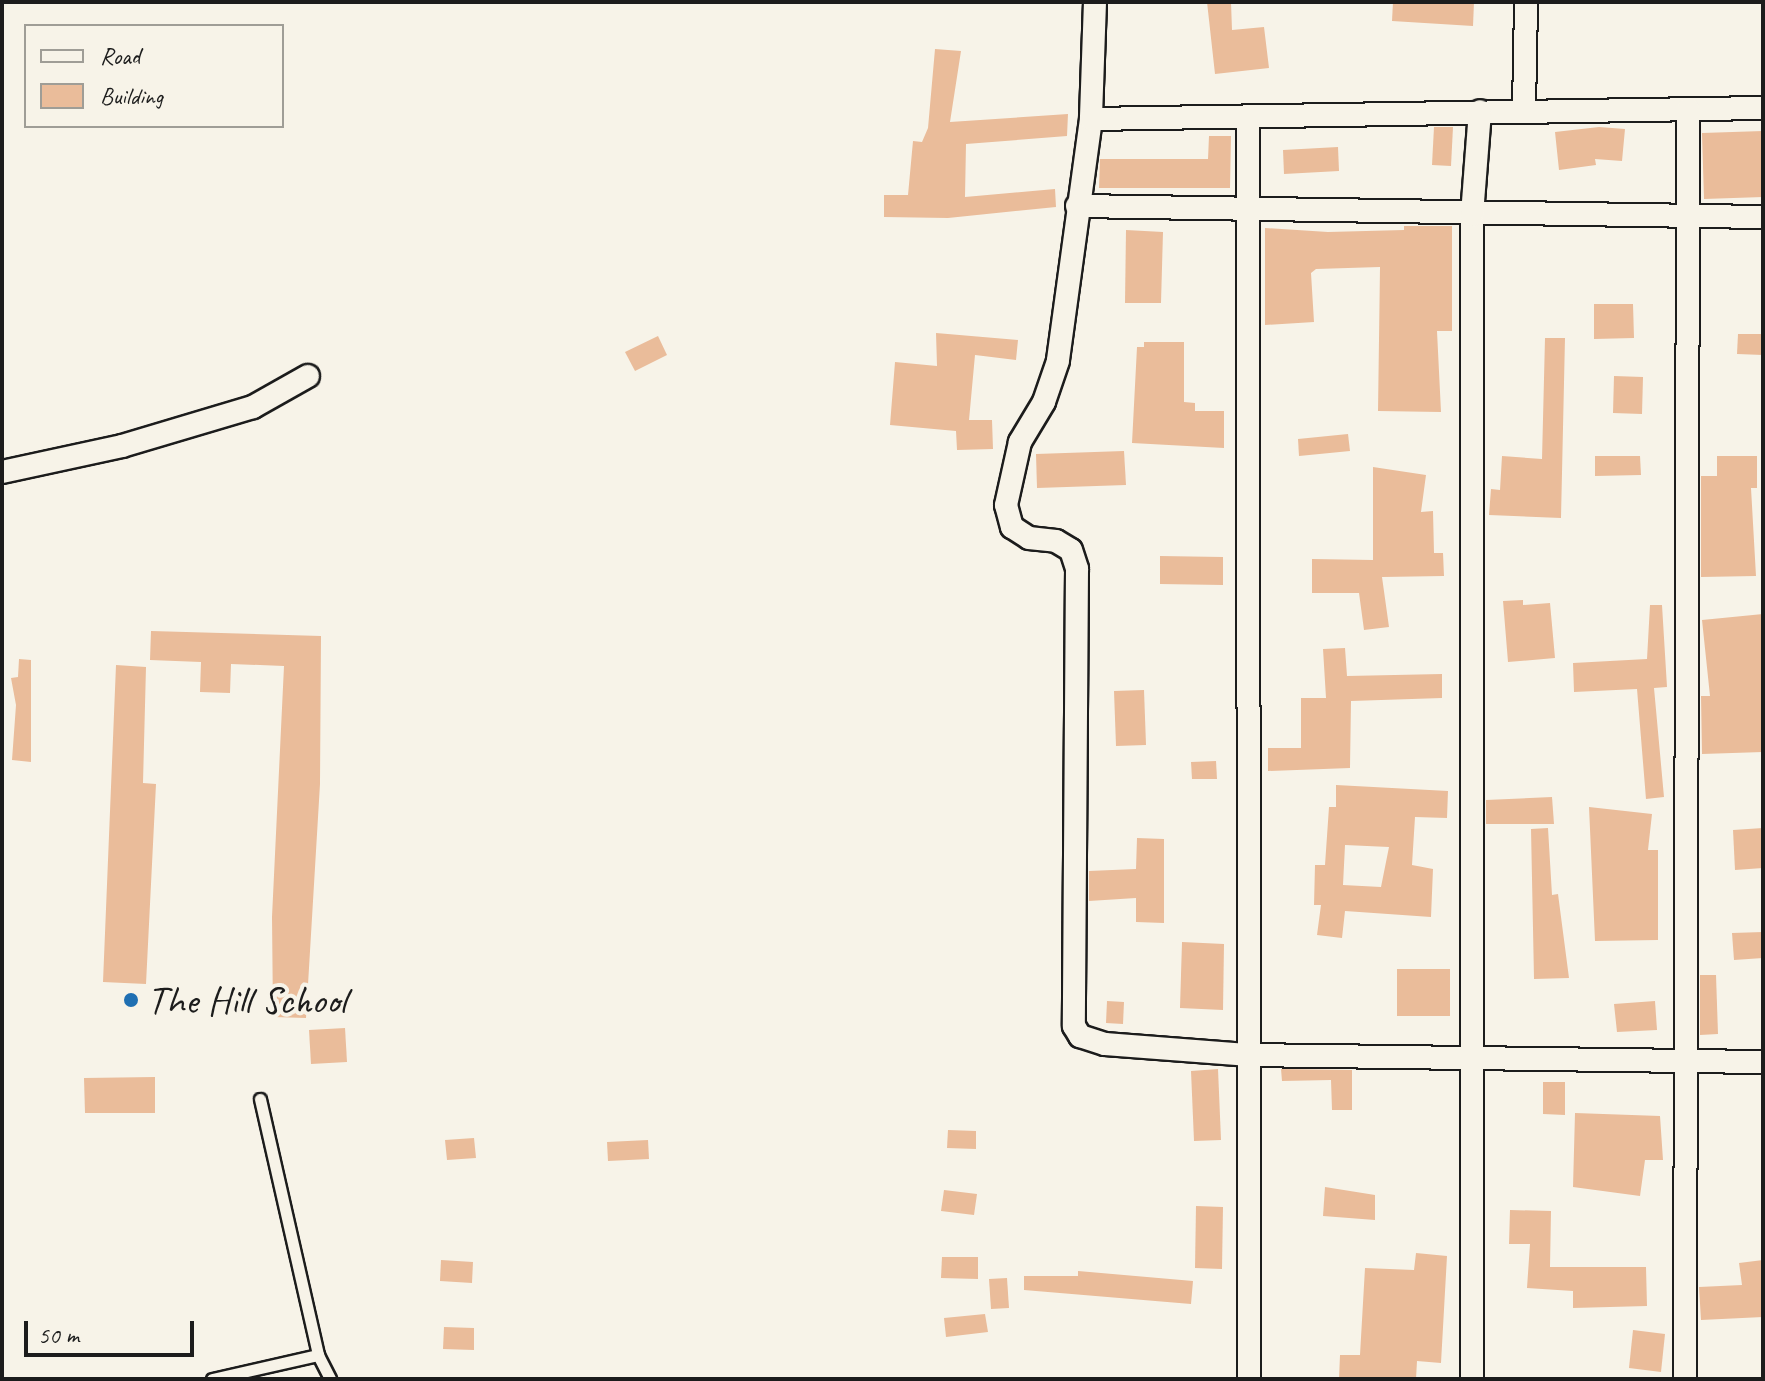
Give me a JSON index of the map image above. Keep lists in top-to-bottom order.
{
  "places": ["The Hill School"],
  "legend": ["Road", "Building"],
  "scale_bar": "50 m"
}
